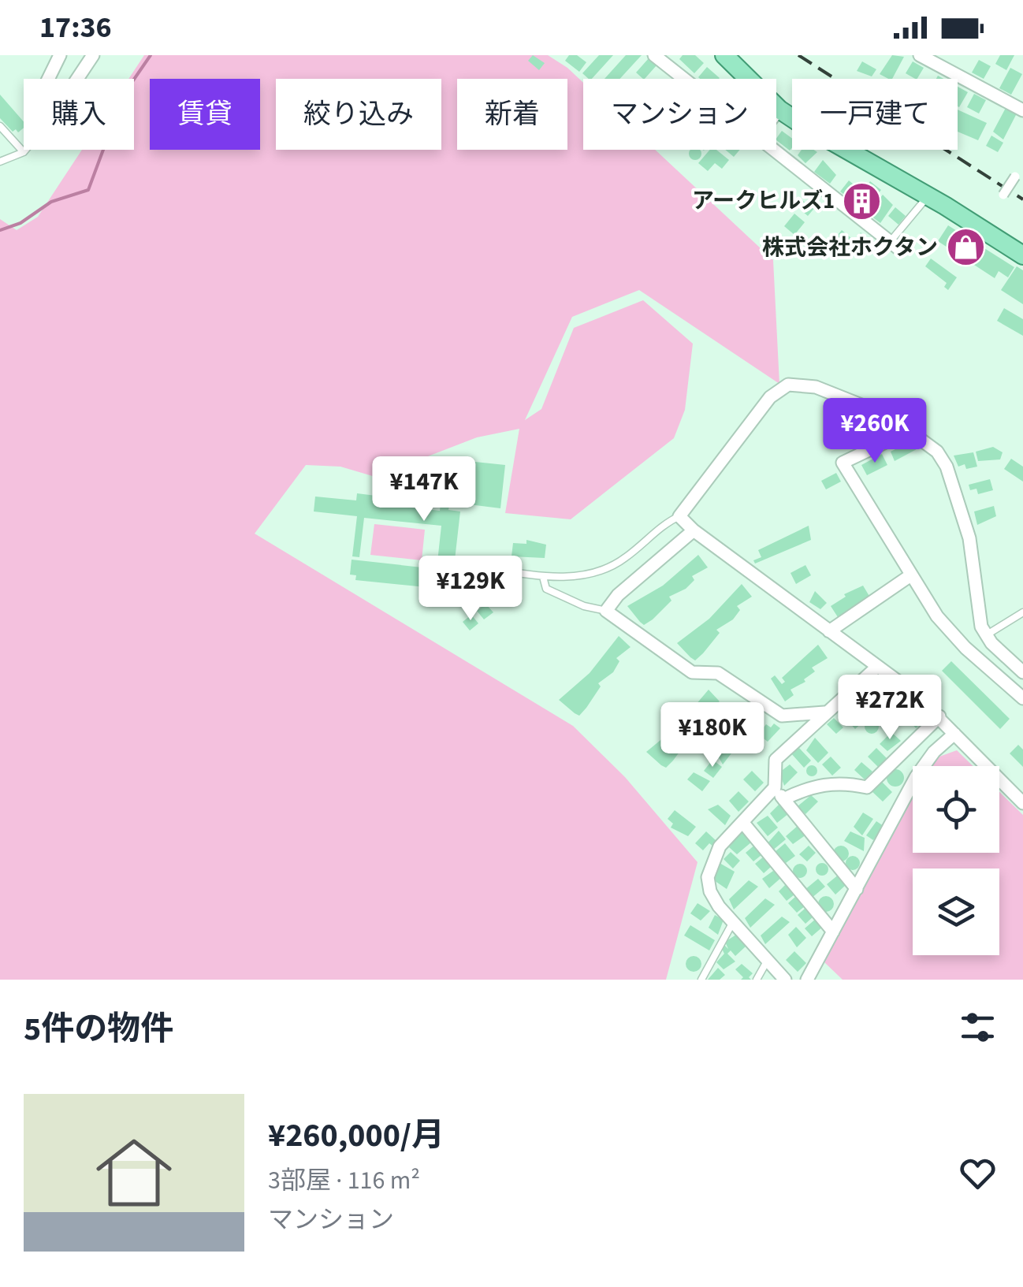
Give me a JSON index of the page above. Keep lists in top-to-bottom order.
{
  "places": {
    "building": ["アークヒルズ1"],
    "shop": ["株式会社ホクタン"]
  },
  "page": {
    "status": "17:36",
    "chip": [
      "購入",
      "賃貸",
      "絞り込み",
      "新着",
      "マンション",
      "一戸建て"
    ],
    "price": [
      "¥260K",
      "¥147K",
      "¥129K",
      "¥272K",
      "¥180K"
    ],
    "heading": "5件の物件",
    "list": [
      {
        "name": "¥260,000/月",
        "note": "3部屋 · 116 m² · マンション"
      }
    ]
  }
}
